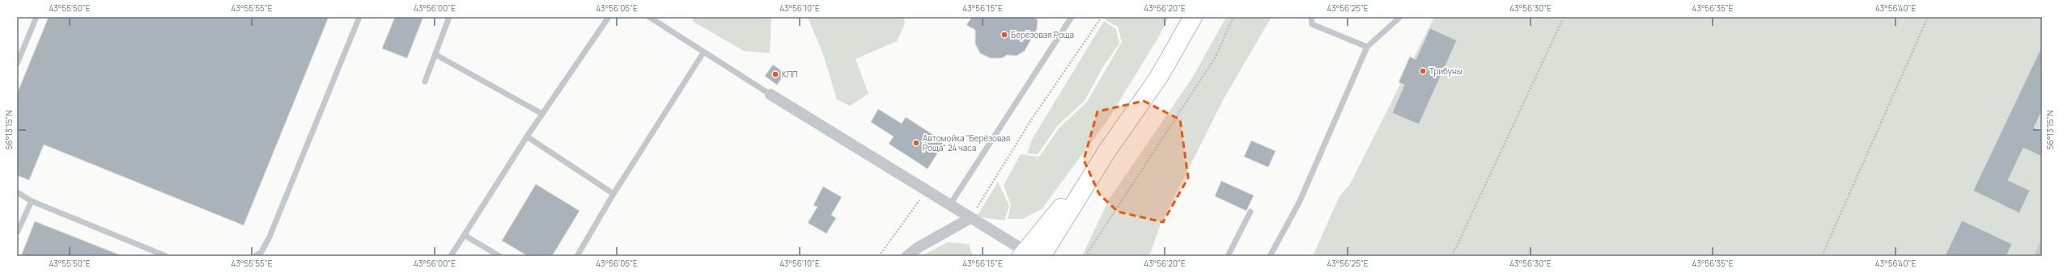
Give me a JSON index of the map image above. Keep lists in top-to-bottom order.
{
  "places": [
    "Берёзовая Роща",
    "Трибуны",
    "КПП",
    "Автомойка \"Берёзовая Роща\" 24 часа"
  ],
  "coordinates": [
    "43°55'50\"E",
    "43°55'55\"E",
    "43°56'00\"E",
    "43°56'05\"E",
    "43°56'10\"E",
    "43°56'15\"E",
    "43°56'20\"E",
    "43°56'25\"E",
    "43°56'30\"E",
    "43°56'35\"E",
    "43°56'40\"E",
    "56°13'15\"N"
  ]
}
